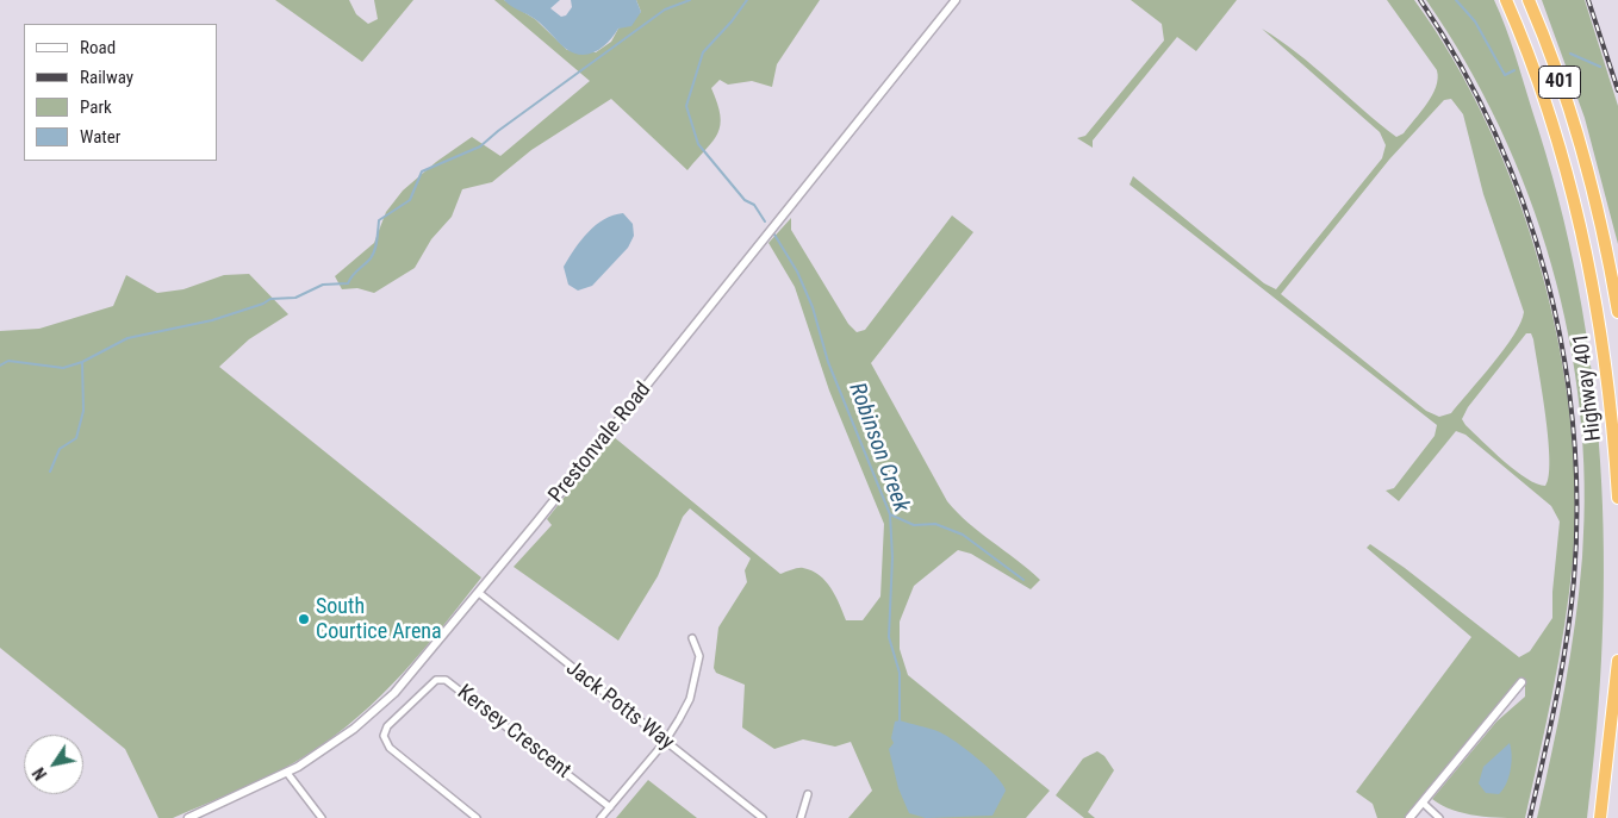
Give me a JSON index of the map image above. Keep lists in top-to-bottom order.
{
  "streets": {
    "highway": ["401", "Highway 401"],
    "street": ["Prestonvale Road", "Jack Potts Way", "Kersey Crescent"]
  },
  "crossings": [
    ["Prestonvale Road", "Jack Potts Way"]
  ],
  "water": ["Robinson Creek"],
  "places": ["South Courtice Arena"],
  "legend": [
    "Road",
    "Railway",
    "Park",
    "Water"
  ],
  "north": "bottom left"
}
